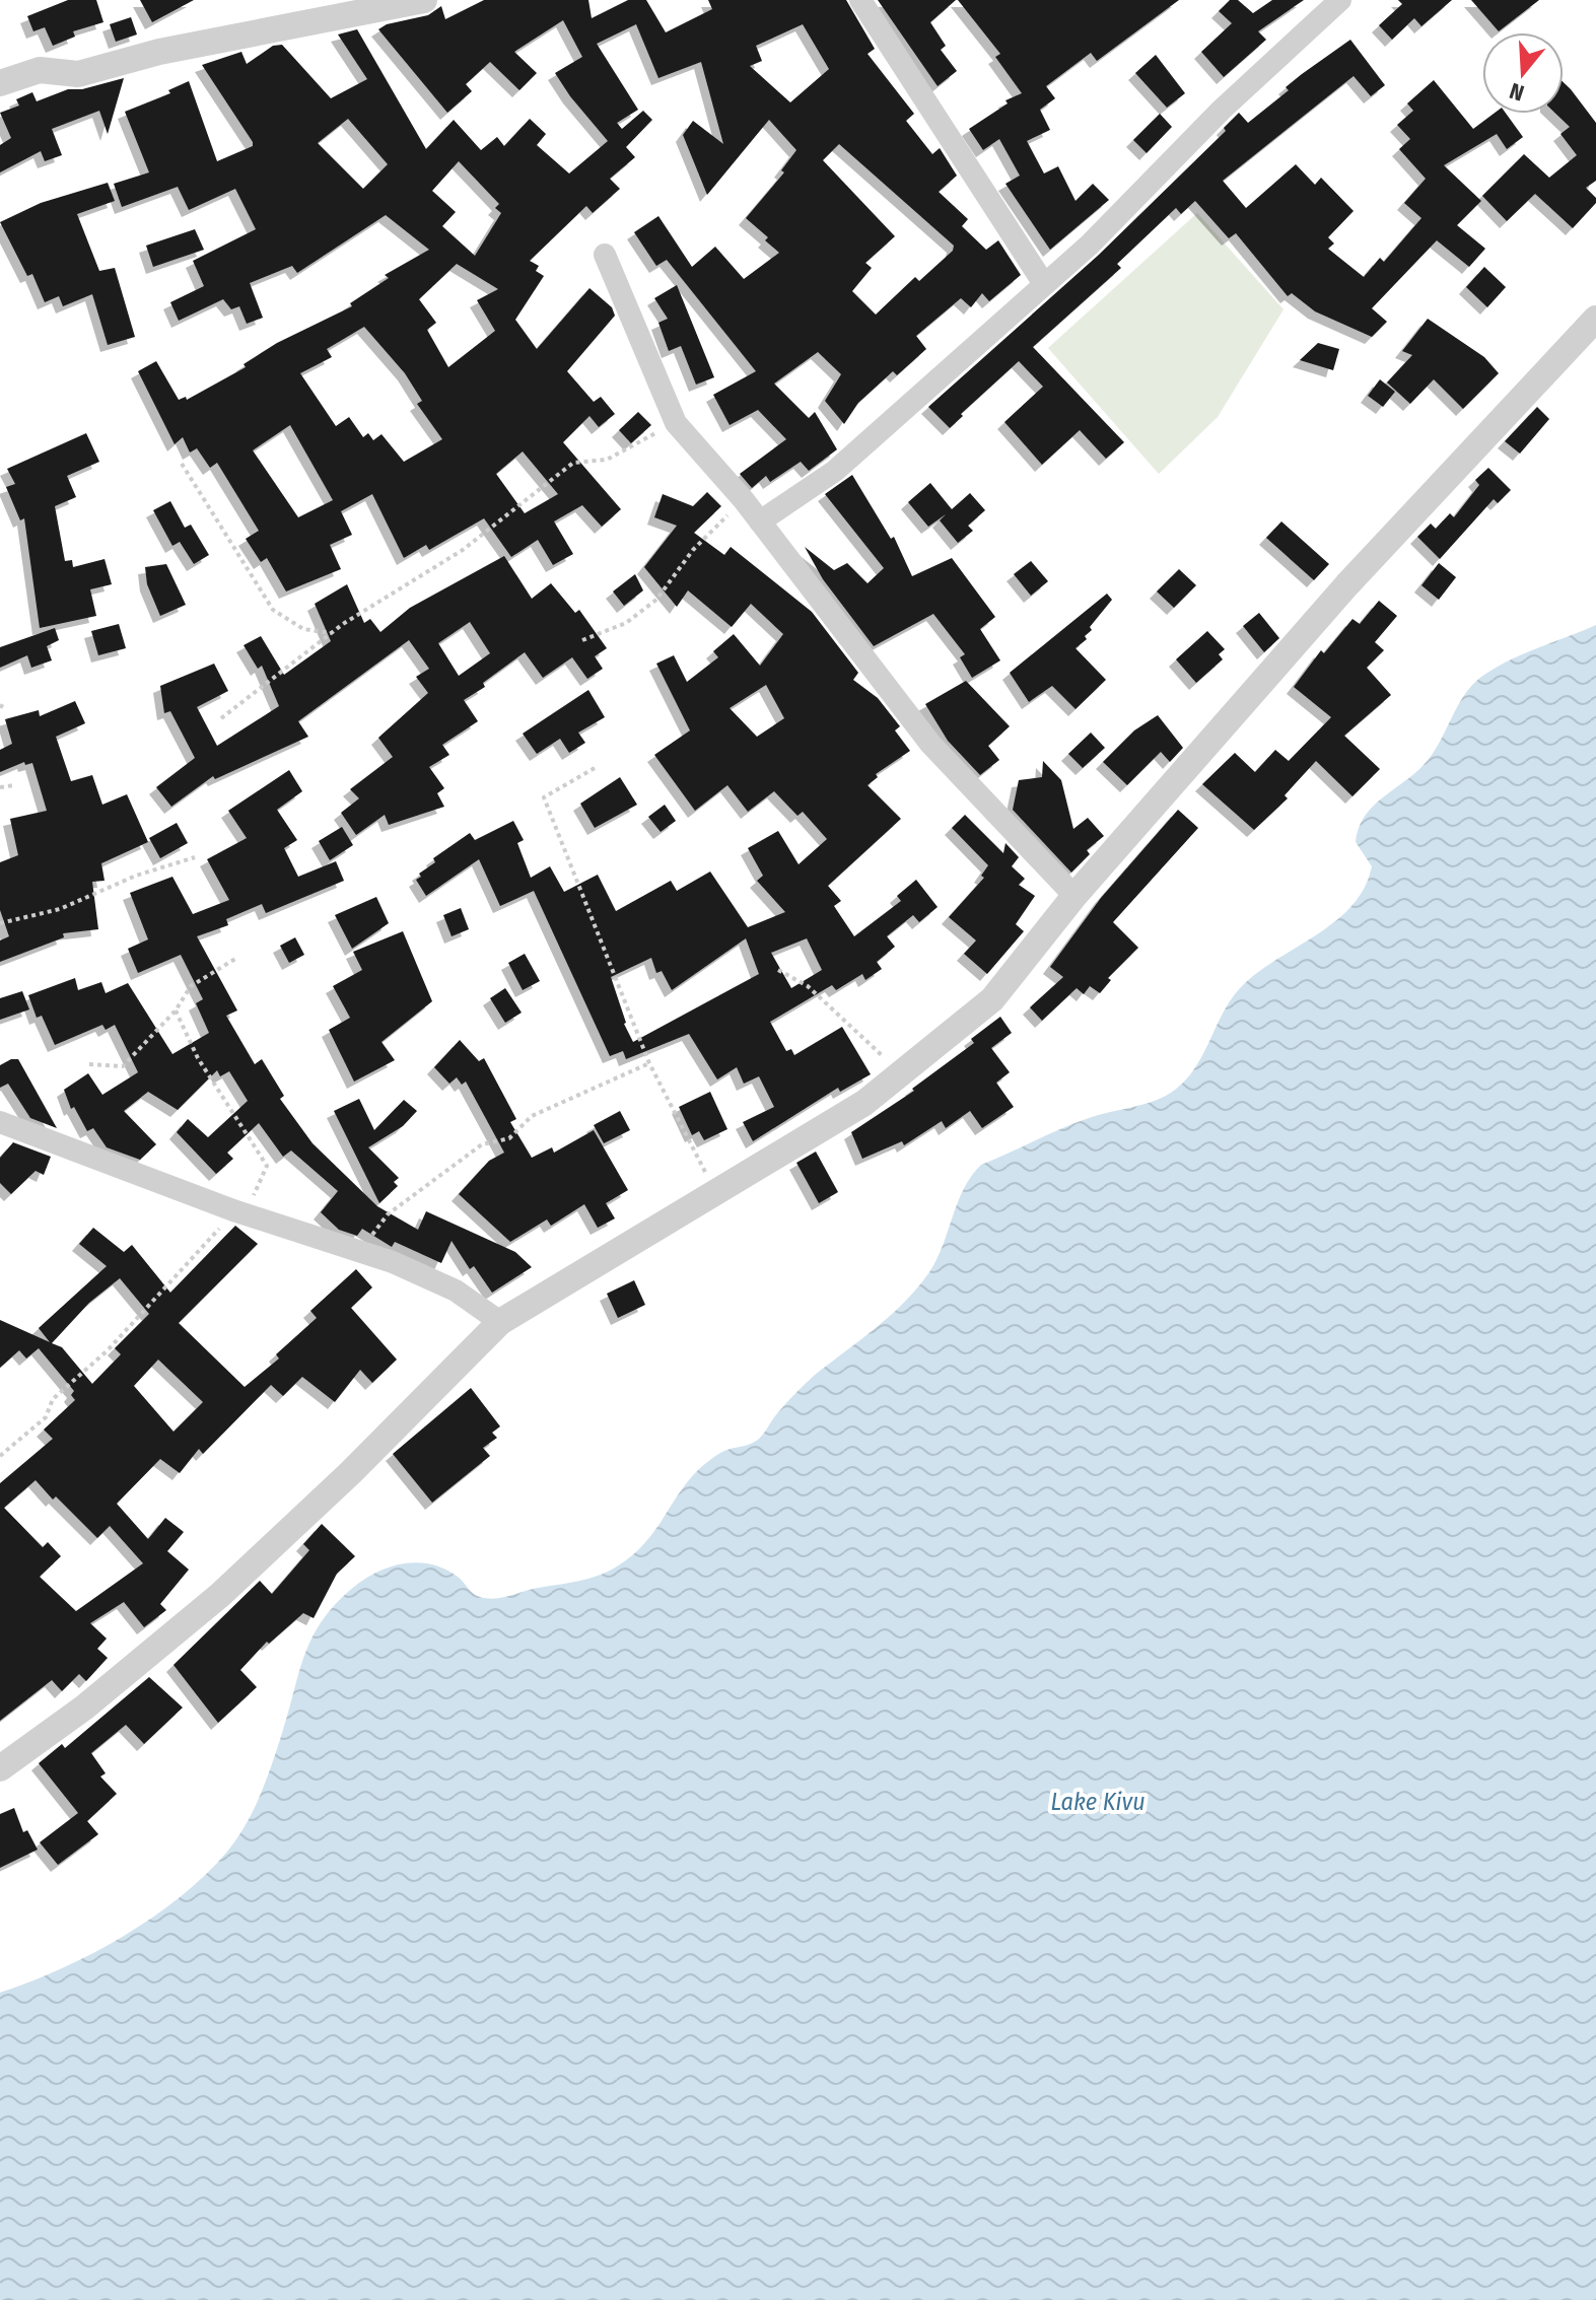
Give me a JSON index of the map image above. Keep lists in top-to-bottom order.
{
  "water": ["Lake Kivu"],
  "north": "bottom"
}
